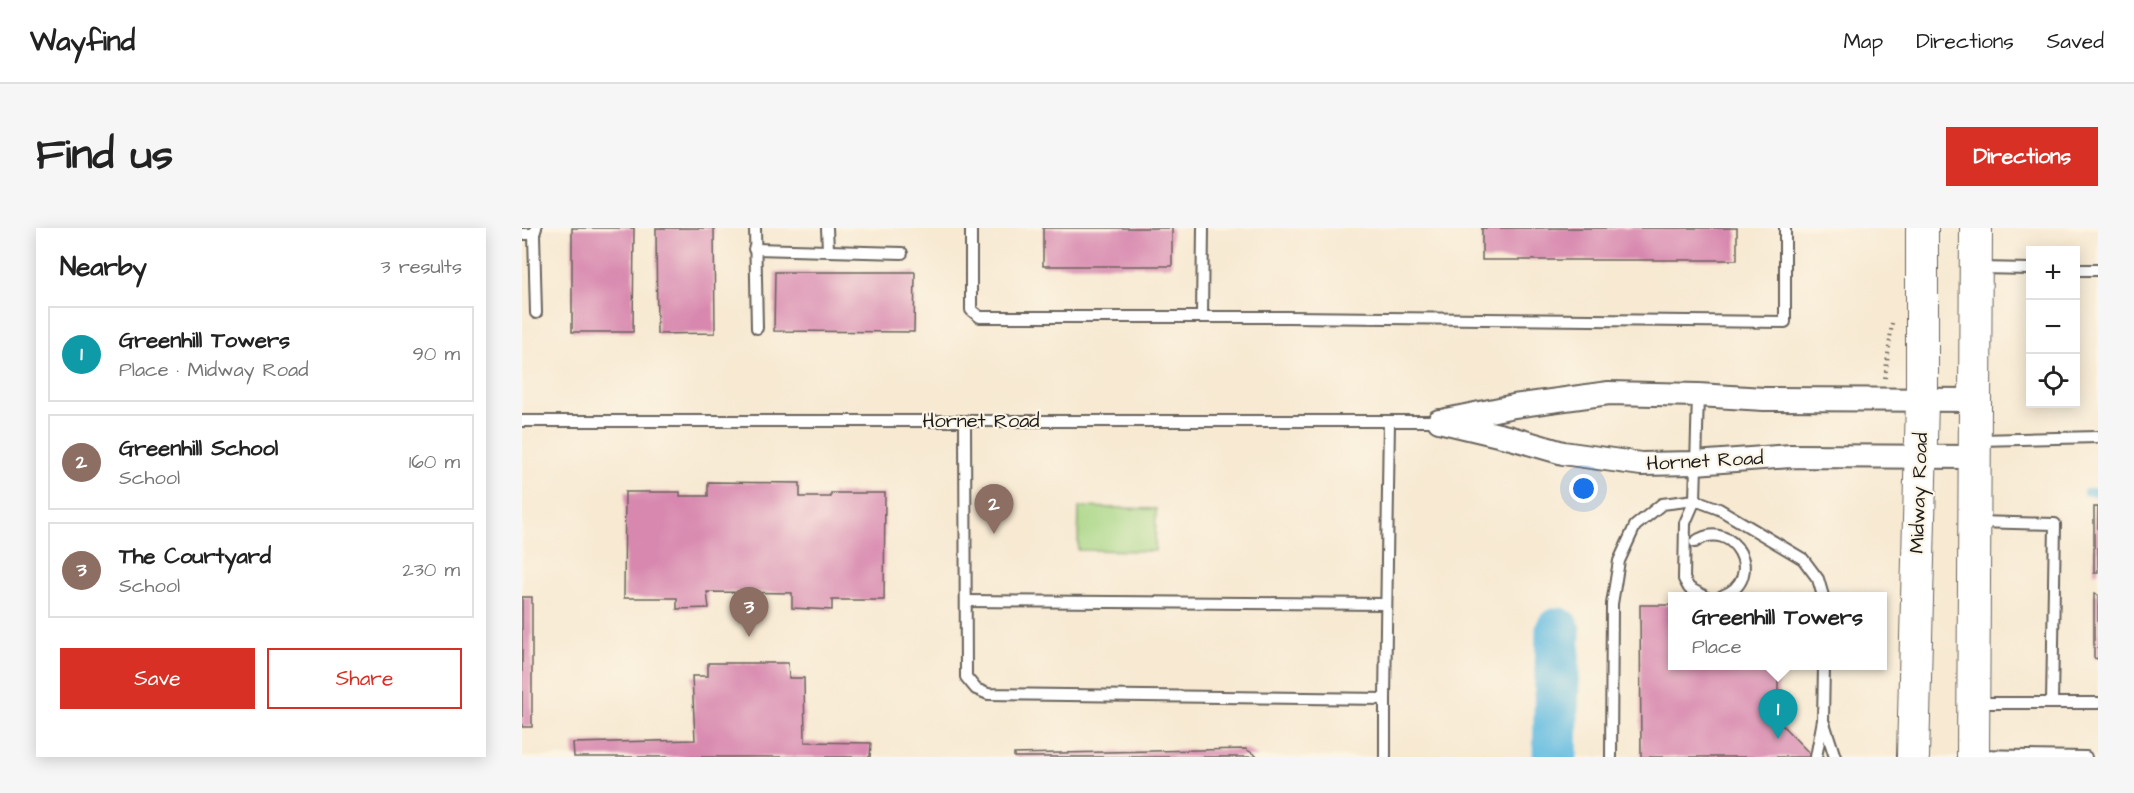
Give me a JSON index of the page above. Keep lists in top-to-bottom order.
{
  "streets": {
    "main road": ["Midway Road"],
    "street": ["Hornet Road"]
  },
  "crossings": [
    ["Hornet Road", "Midway Road"]
  ],
  "page": {
    "header": "Wayfind",
    "nav": ["Map", "Directions", "Saved"],
    "title": "Find us",
    "buttons": [
      "Directions",
      ["Save", "Share"]
    ],
    "heading": ["Nearby", "3 results"],
    "map_buttons": ["+", "−"],
    "list": [
      {
        "mark": "1",
        "name": "Greenhill Towers",
        "note": "Place · Midway Road",
        "value": "90 m"
      },
      {
        "mark": "2",
        "name": "Greenhill School",
        "note": "School",
        "value": "160 m"
      },
      {
        "mark": "3",
        "name": "The Courtyard",
        "note": "School",
        "value": "230 m"
      }
    ],
    "pins": ["2", "3", "1"],
    "popup": ["Greenhill Towers", "Place"]
  }
}
